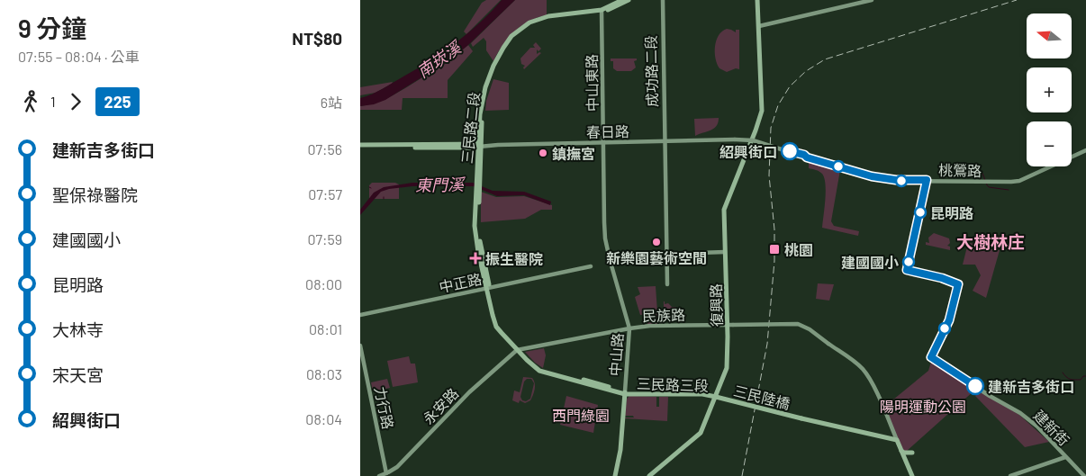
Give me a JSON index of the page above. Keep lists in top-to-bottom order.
{
  "streets": {
    "main road": [
      "三民路二段",
      "春日路",
      "復興路",
      "中山路",
      "三民路三段",
      "三民陸橋"
    ],
    "street": [
      "成功路二段",
      "中山東路",
      "桃鶯路",
      "中正路",
      "民族路",
      "永安路",
      "力行路",
      "建新街"
    ]
  },
  "crossings": [
    ["成功路二段", "春日路"],
    ["中山東路", "三民路二段"],
    ["中山東路", "春日路"],
    ["中山東路", "中山路"],
    ["三民路二段", "春日路"],
    ["三民路二段", "中正路"],
    ["三民路二段", "三民路三段"],
    ["春日路", "桃鶯路"],
    ["中正路", "三民路三段"],
    ["復興路", "民族路"],
    ["復興路", "三民路三段"],
    ["復興路", "三民陸橋"],
    ["民族路", "中山路"],
    ["民族路", "三民路三段"],
    ["民族路", "三民陸橋"],
    ["民族路", "永安路"],
    ["中山路", "三民路三段"],
    ["三民路三段", "三民陸橋"],
    ["三民路三段", "永安路"],
    ["永安路", "力行路"]
  ],
  "districts": ["大樹林庄"],
  "water": ["南崁溪", "東門溪"],
  "parks": ["陽明運動公園", "西門綠園"],
  "places": {
    "other": [
      "紹興街口",
      "鎮撫宮",
      "昆明路",
      "新樂園藝術空間",
      "建國國小",
      "建新吉多街口"
    ],
    "transit": ["桃園"],
    "health": ["振生醫院"]
  },
  "lines": ["bus line 225"],
  "north": "left",
  "page": {
    "heading": ["9 分鐘", "07:55 – 08:04 · 公車", "NT$80"],
    "map_buttons": ["+", "−"],
    "legs": ["1", "225", "6站"],
    "list": [
      {
        "name": "建新吉多街口",
        "value": "07:56"
      },
      {
        "name": "聖保祿醫院",
        "value": "07:57"
      },
      {
        "name": "建國國小",
        "value": "07:59"
      },
      {
        "name": "昆明路",
        "value": "08:00"
      },
      {
        "name": "大林寺",
        "value": "08:01"
      },
      {
        "name": "宋天宮",
        "value": "08:03"
      },
      {
        "name": "紹興街口",
        "value": "08:04"
      }
    ]
  }
}
